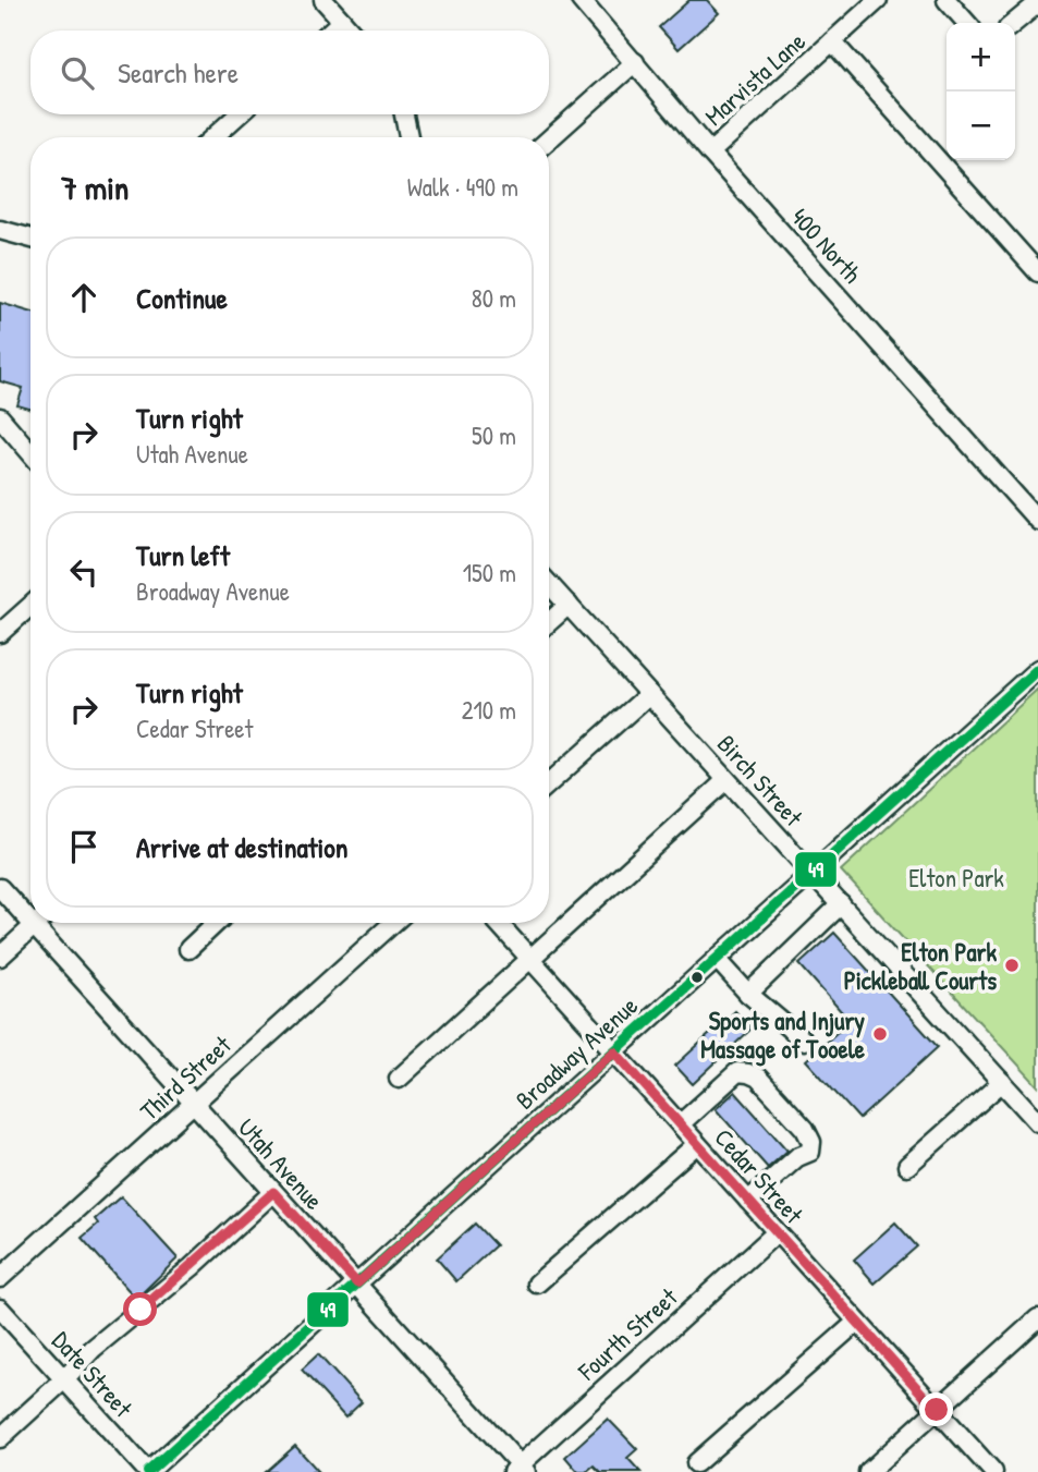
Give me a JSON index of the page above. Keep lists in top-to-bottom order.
{
  "streets": {
    "street": [
      "Marvista Lane",
      "400 North",
      "Birch Street",
      "Broadway Avenue",
      "Third Street",
      "Utah Avenue",
      "Cedar Street",
      "Fourth Street",
      "Date Street"
    ]
  },
  "crossings": [
    ["Marvista Lane", "400 North"],
    ["Birch Street", "Broadway Avenue"],
    ["Broadway Avenue", "Utah Avenue"],
    ["Broadway Avenue", "Cedar Street"],
    ["Broadway Avenue", "Date Street"],
    ["Third Street", "Utah Avenue"],
    ["Utah Avenue", "Fourth Street"],
    ["Cedar Street", "Fourth Street"]
  ],
  "parks": ["Elton Park"],
  "places": ["Elton Park Pickleball Courts", "Sports and Injury Massage of Tooele"],
  "lines": ["transit line 49"],
  "page": {
    "map_buttons": ["+", "−"],
    "search": "Search here",
    "heading": ["7 min", "Walk · 490 m"],
    "list": [
      ["Continue", "80 m"],
      ["Turn right", "Utah Avenue", "50 m"],
      ["Turn left", "Broadway Avenue", "150 m"],
      ["Turn right", "Cedar Street", "210 m"],
      "Arrive at destination"
    ]
  }
}
